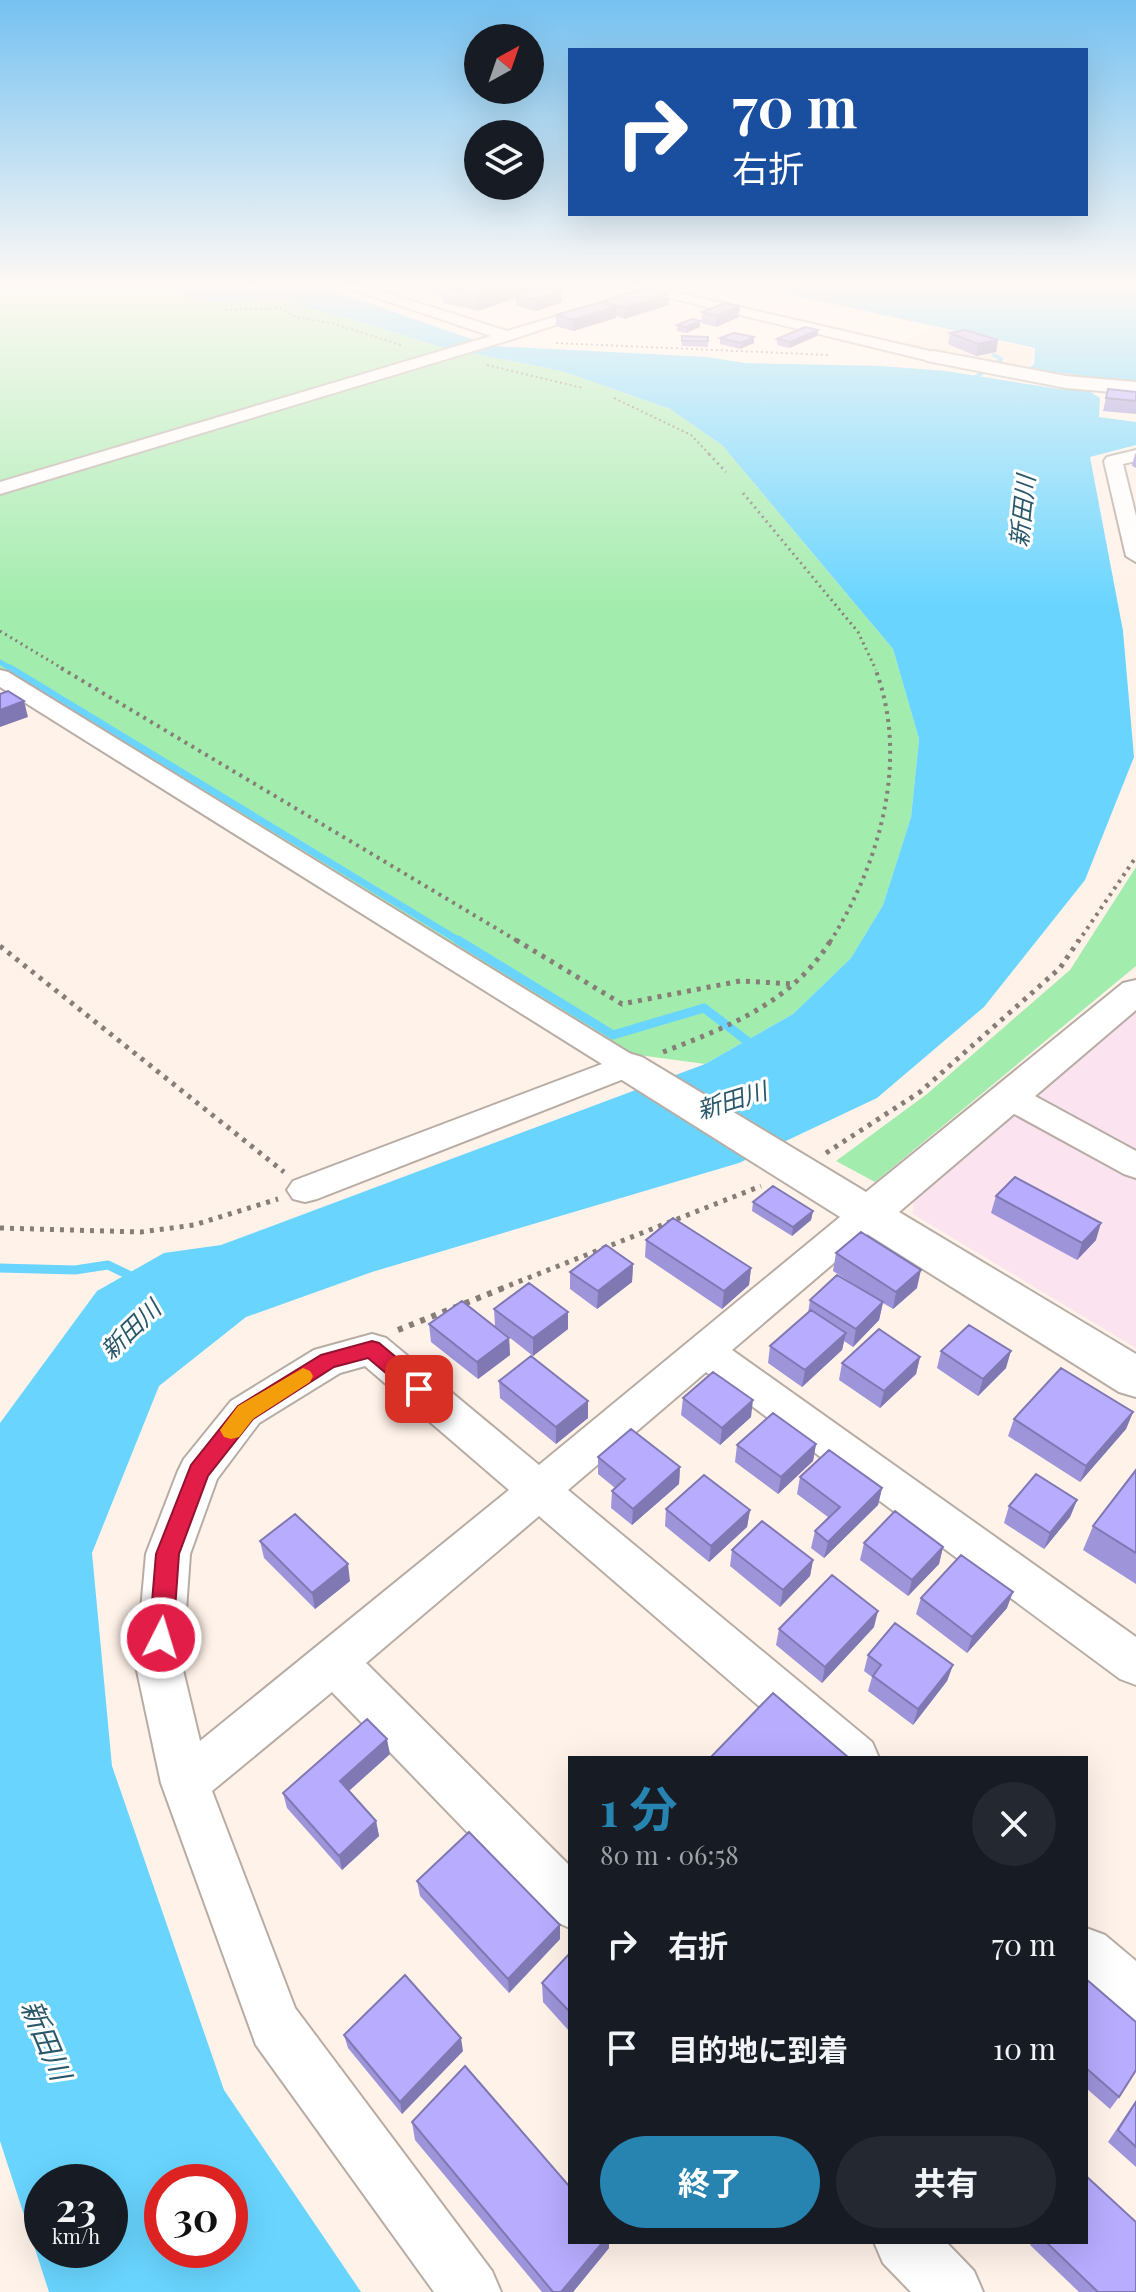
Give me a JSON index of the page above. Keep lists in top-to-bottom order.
{
  "water": ["新田川"],
  "north": "top right",
  "page": {
    "turn": ["70 m", "右折"],
    "heading": ["1 分", "80 m · 06:58"],
    "list": [
      {
        "name": "右折",
        "value": "70 m"
      },
      {
        "name": "目的地に到着",
        "value": "10 m"
      }
    ],
    "buttons": ["終了", "共有"],
    "speed": "23 km/h",
    "limit": "30"
  }
}
